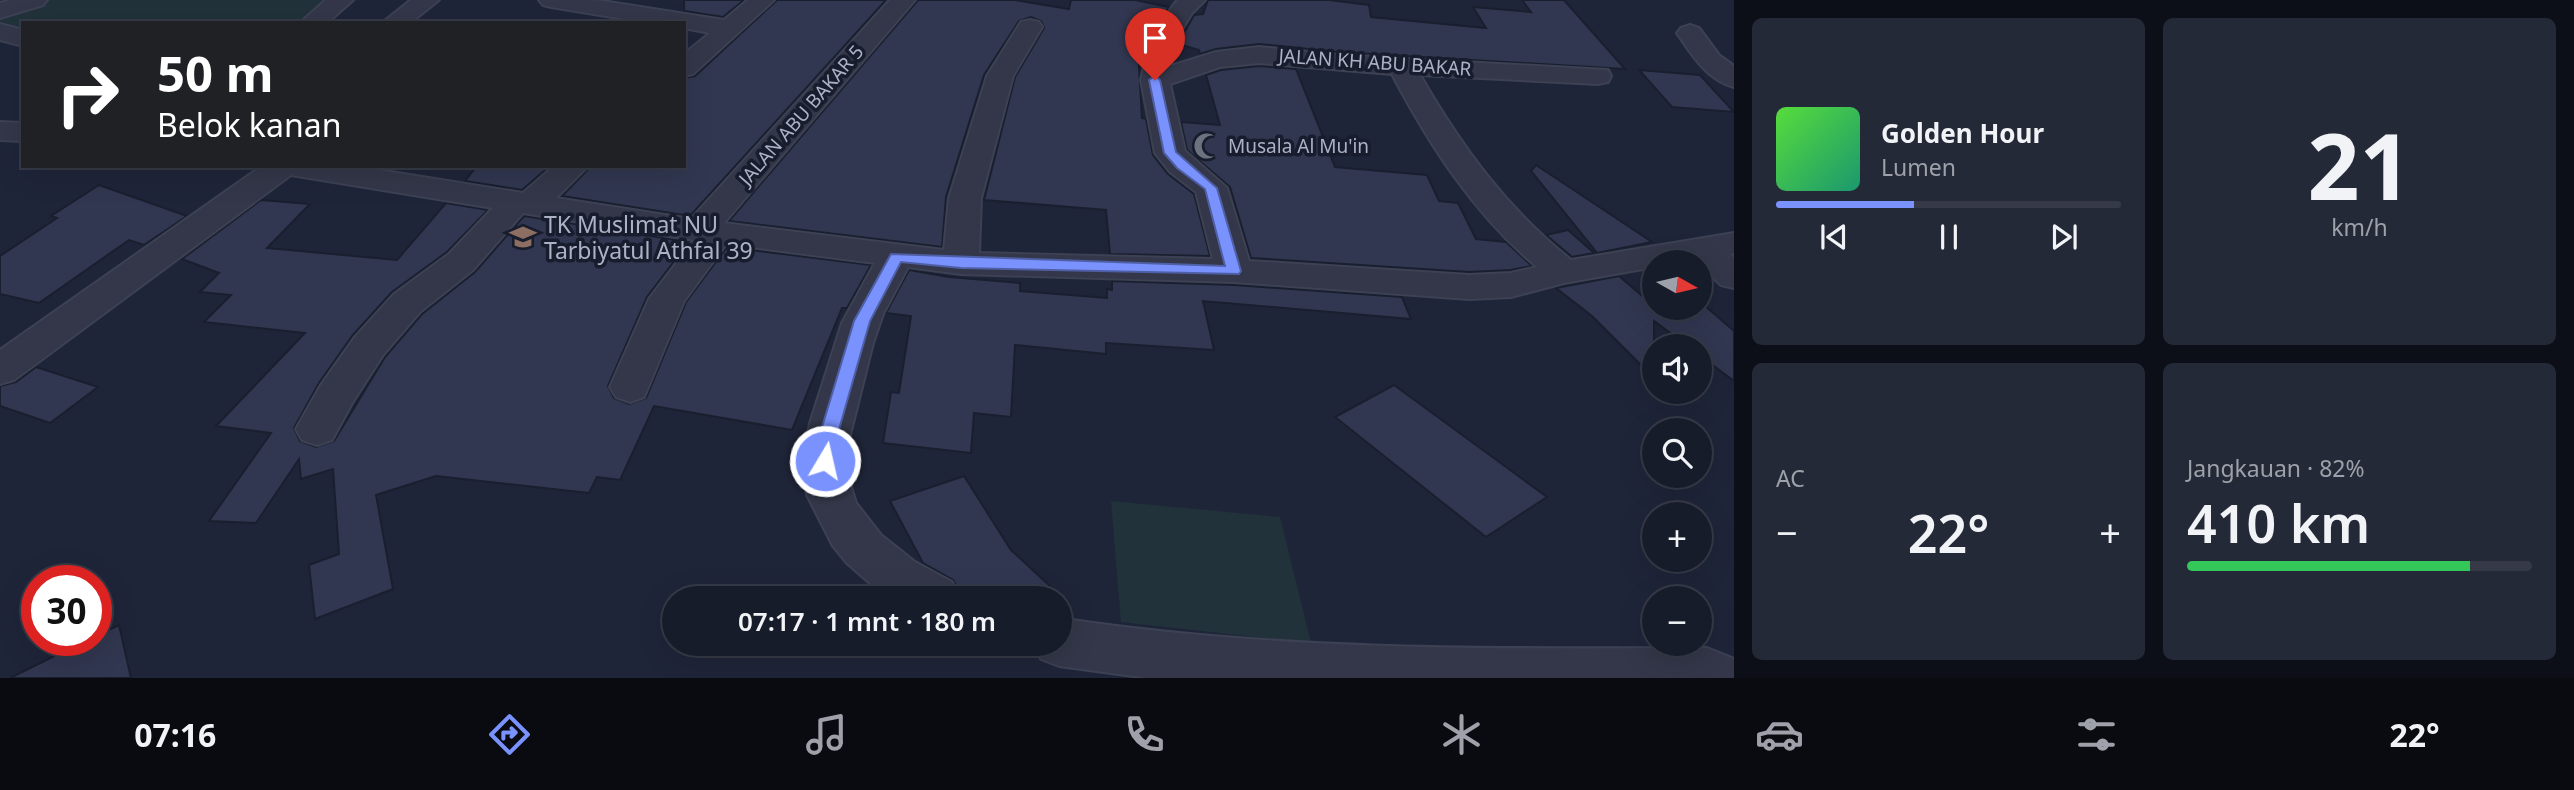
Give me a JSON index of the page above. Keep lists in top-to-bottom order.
{
  "streets": {
    "street": ["JALAN KH ABU BAKAR", "JALAN ABU BAKAR 5"]
  },
  "places": {
    "mosque": ["Musala Al Mu'in"],
    "school or university": ["TK Muslimat NU Tarbiyatul Athfal 39"]
  },
  "north": "right",
  "page": {
    "tile": [
      ["21", "km/h"],
      "AC",
      ["Jangkauan · 82%", "410 km"]
    ],
    "turn": ["50 m", "Belok kanan"],
    "song": ["Golden Hour", "Lumen"],
    "map_buttons": ["+", "−"],
    "heat": ["−", "22°", "+"],
    "limit": "30",
    "trip": "07:17 · 1 mnt · 180 m",
    "tabs": ["07:16", "22°"]
  }
}
